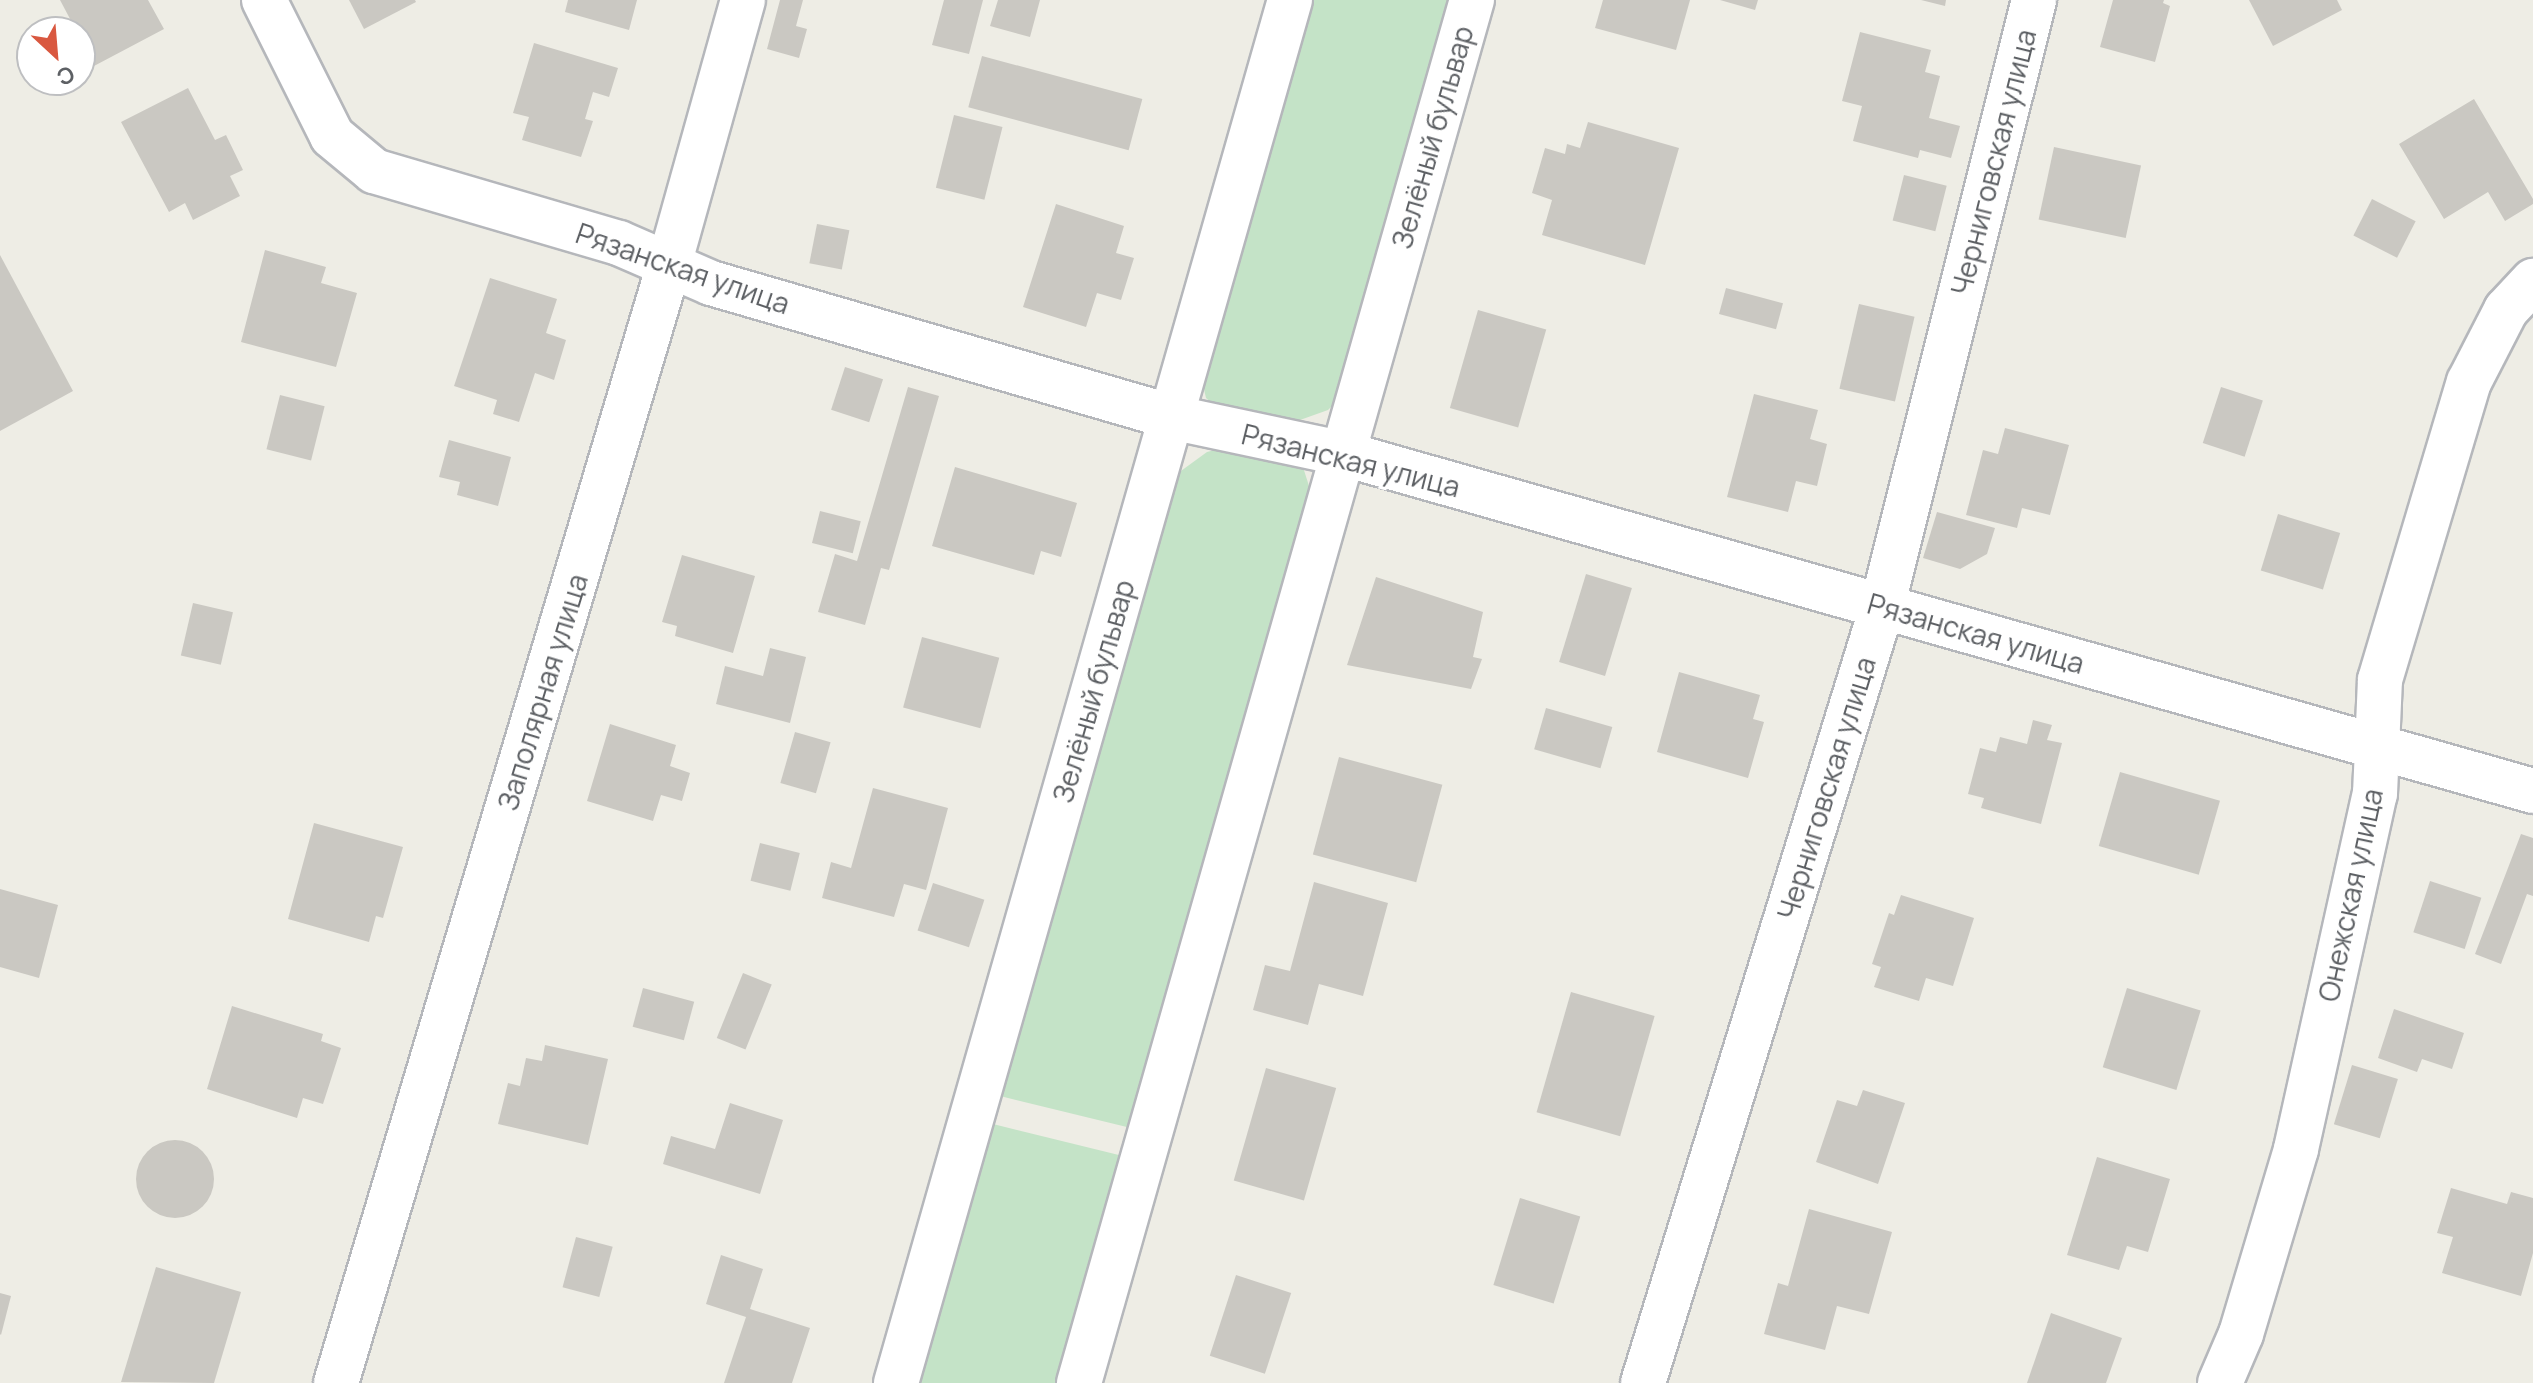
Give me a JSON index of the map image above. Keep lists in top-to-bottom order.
{
  "streets": {
    "street": [
      "Зелёный бульвар",
      "Черниговская улица",
      "Рязанская улица",
      "Заполярная улица",
      "Онежская улица"
    ]
  },
  "crossings": [
    ["Зелёный бульвар", "Рязанская улица"],
    ["Черниговская улица", "Рязанская улица"],
    ["Рязанская улица", "Заполярная улица"],
    ["Рязанская улица", "Онежская улица"]
  ],
  "north": "bottom right"
}
